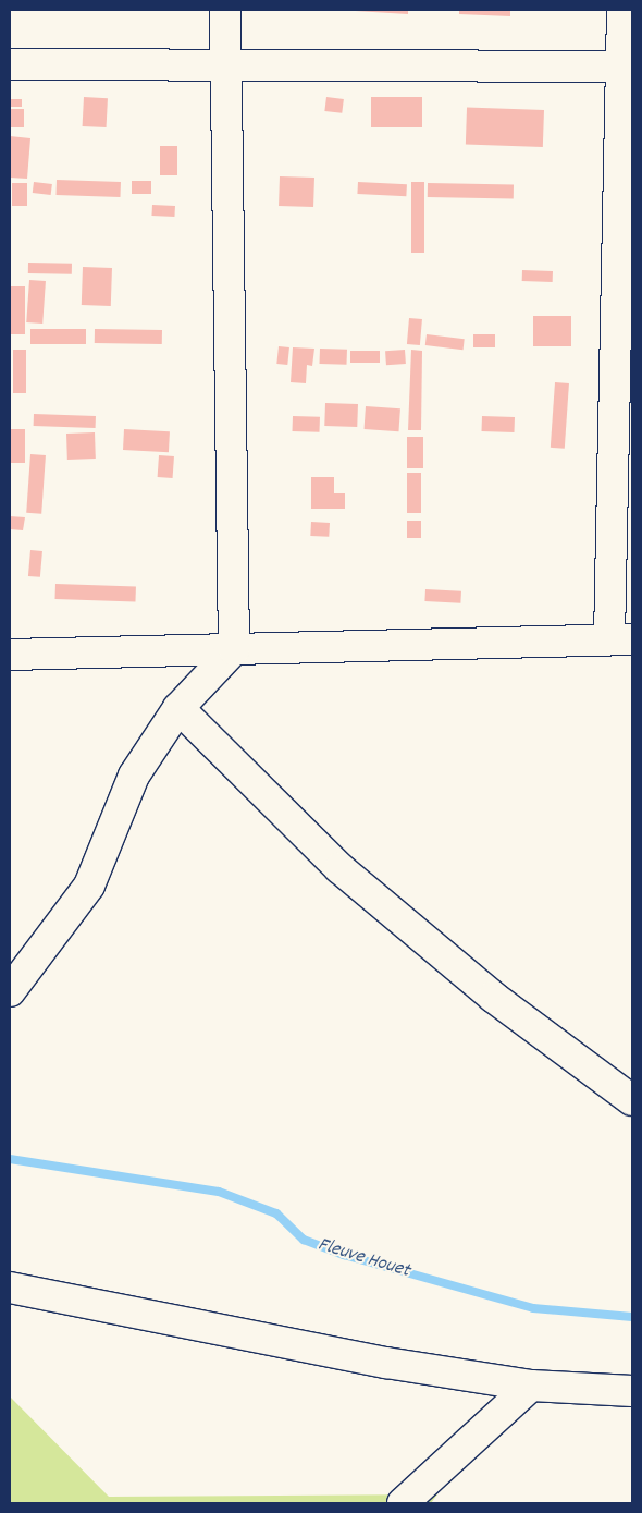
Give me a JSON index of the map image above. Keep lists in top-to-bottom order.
{
  "water": ["Fleuve Houet"]
}
